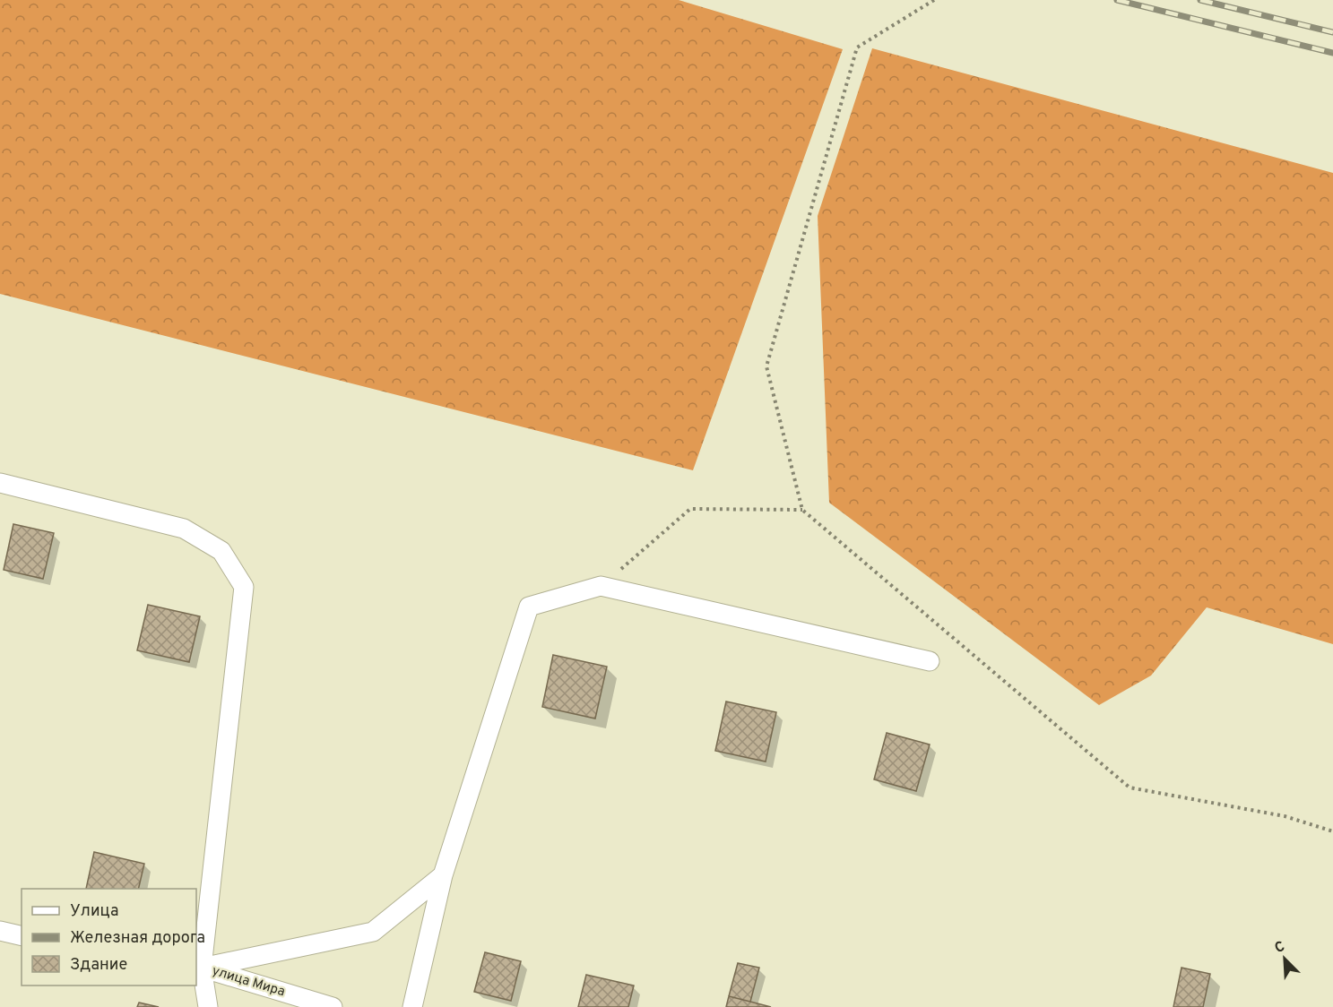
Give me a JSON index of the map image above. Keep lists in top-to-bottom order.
{
  "streets": {
    "street": ["улица Мира"]
  },
  "legend": ["Улица", "Железная дорога", "Здание"],
  "north": "top left"
}
